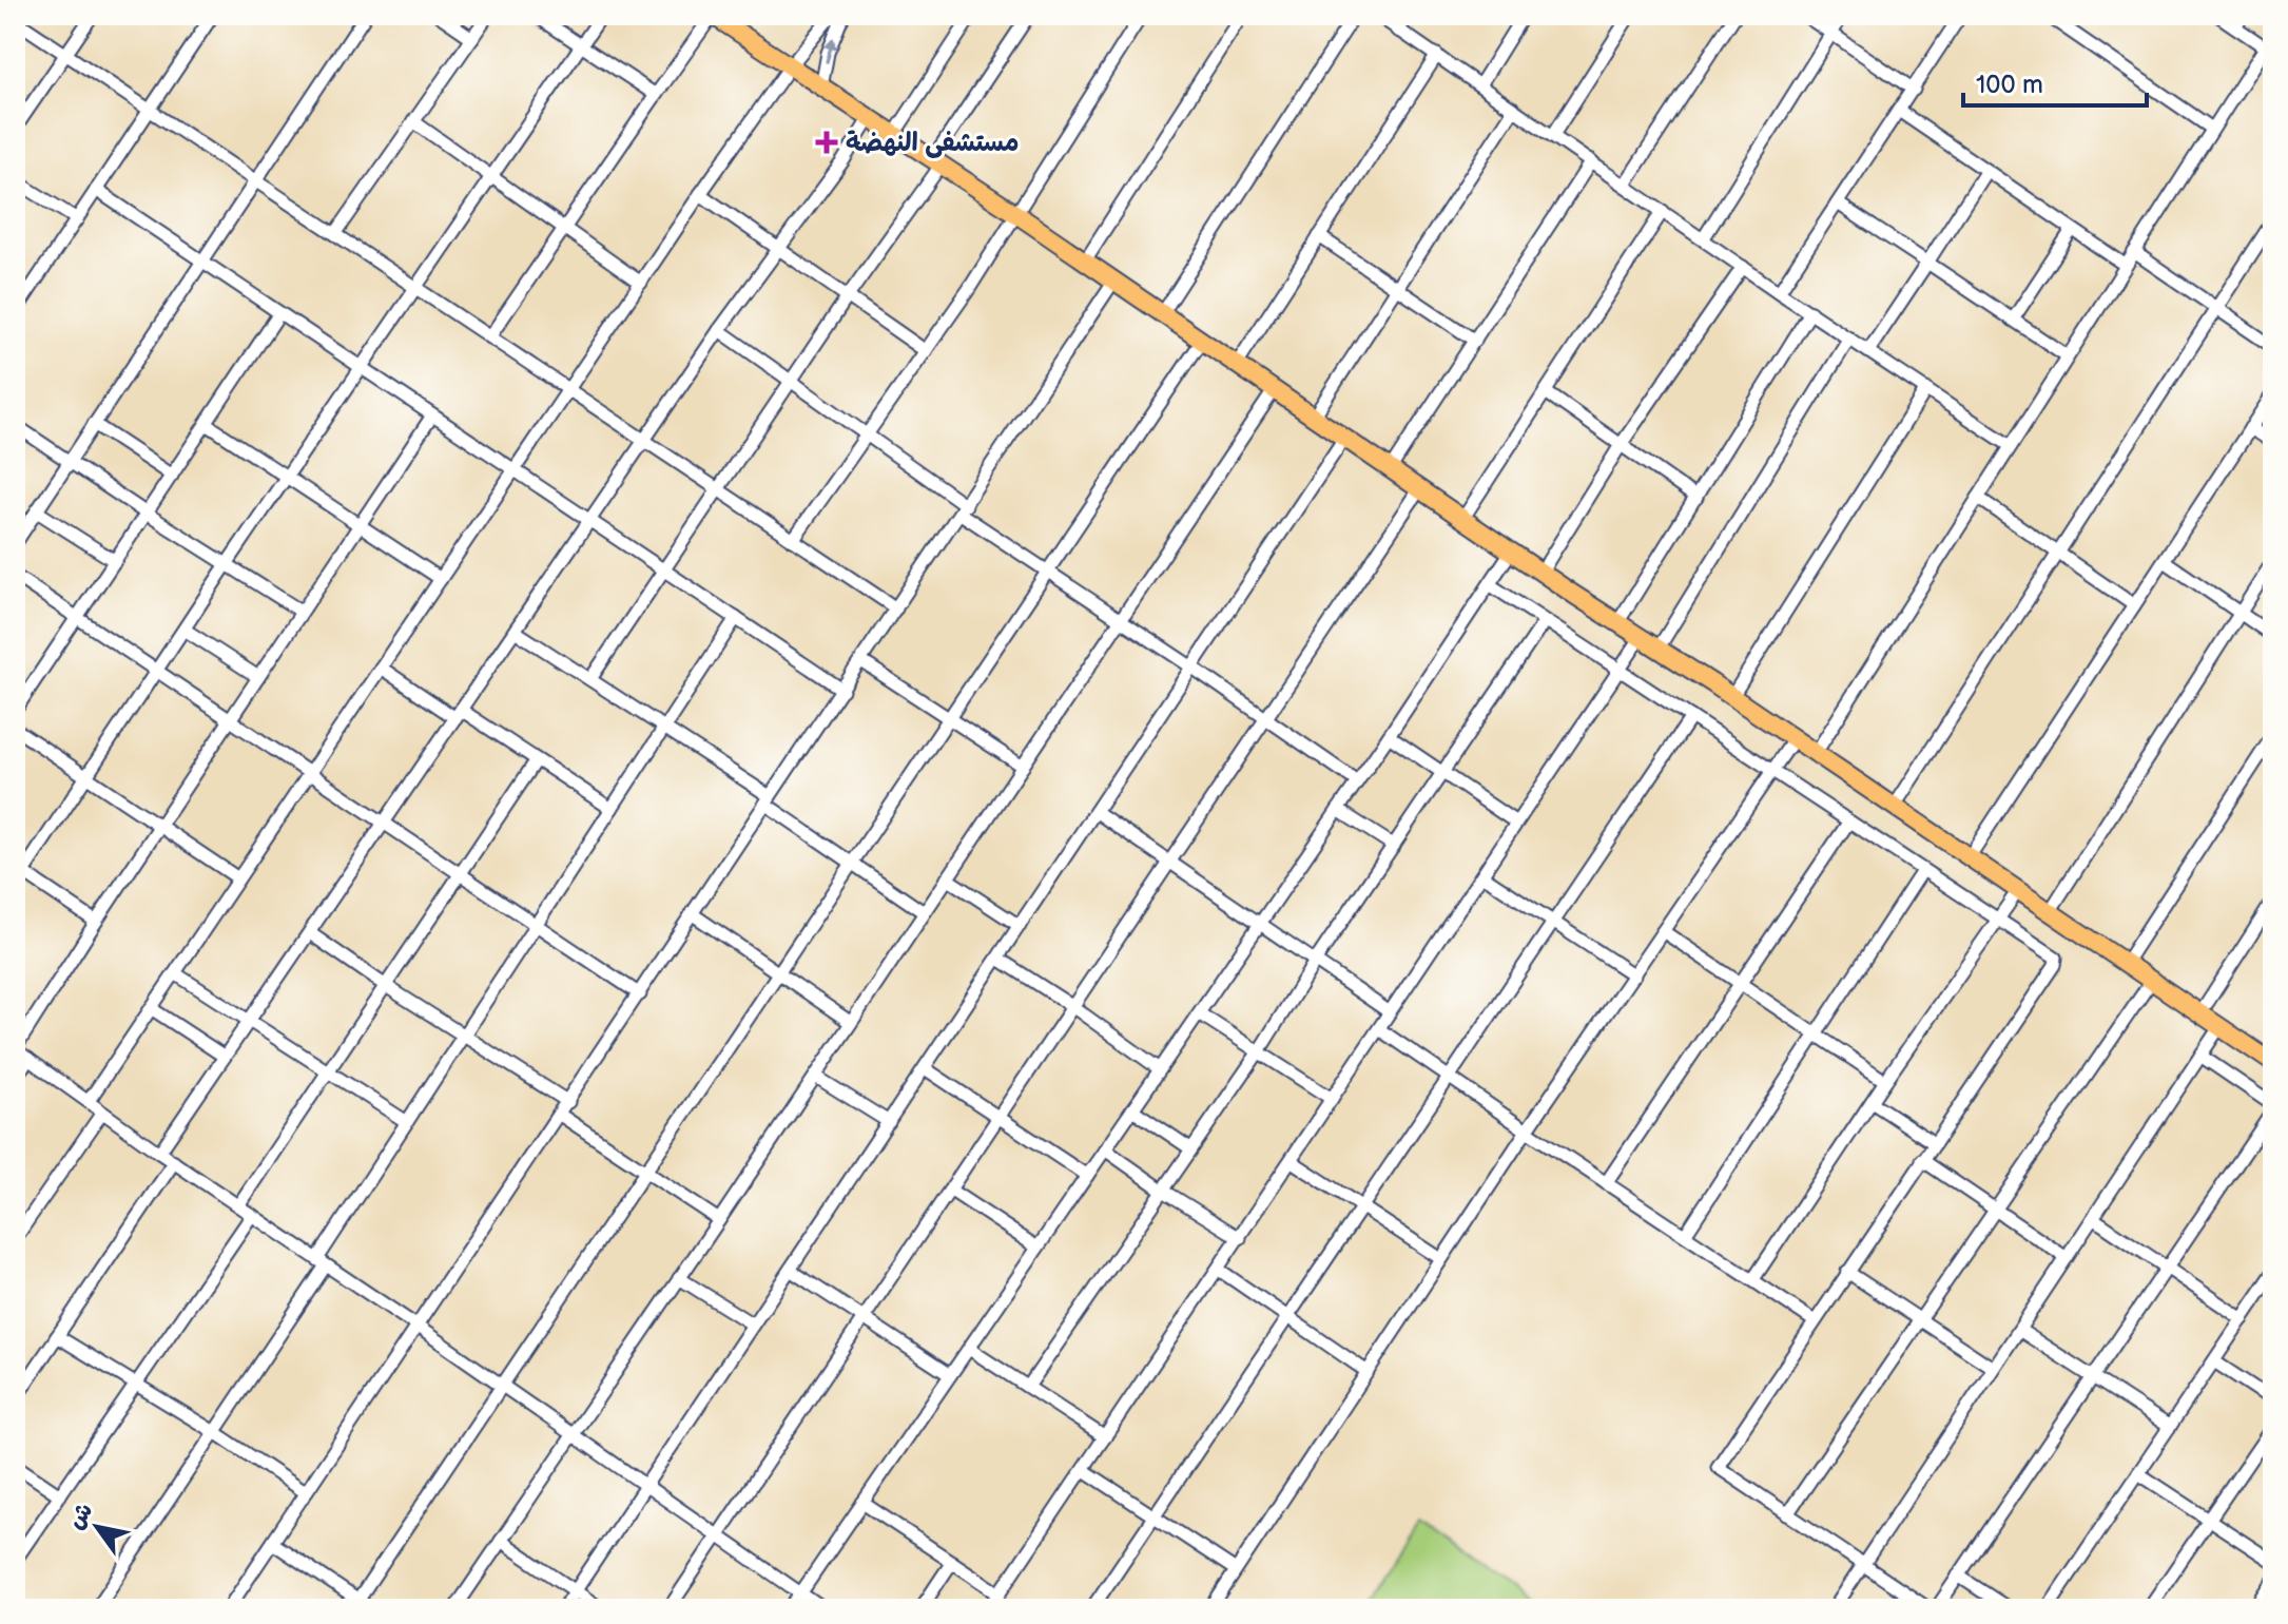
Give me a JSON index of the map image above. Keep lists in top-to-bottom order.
{
  "places": {
    "health": ["مستشفى النهضة"]
  },
  "scale_bar": "100 m",
  "north": "top left"
}
